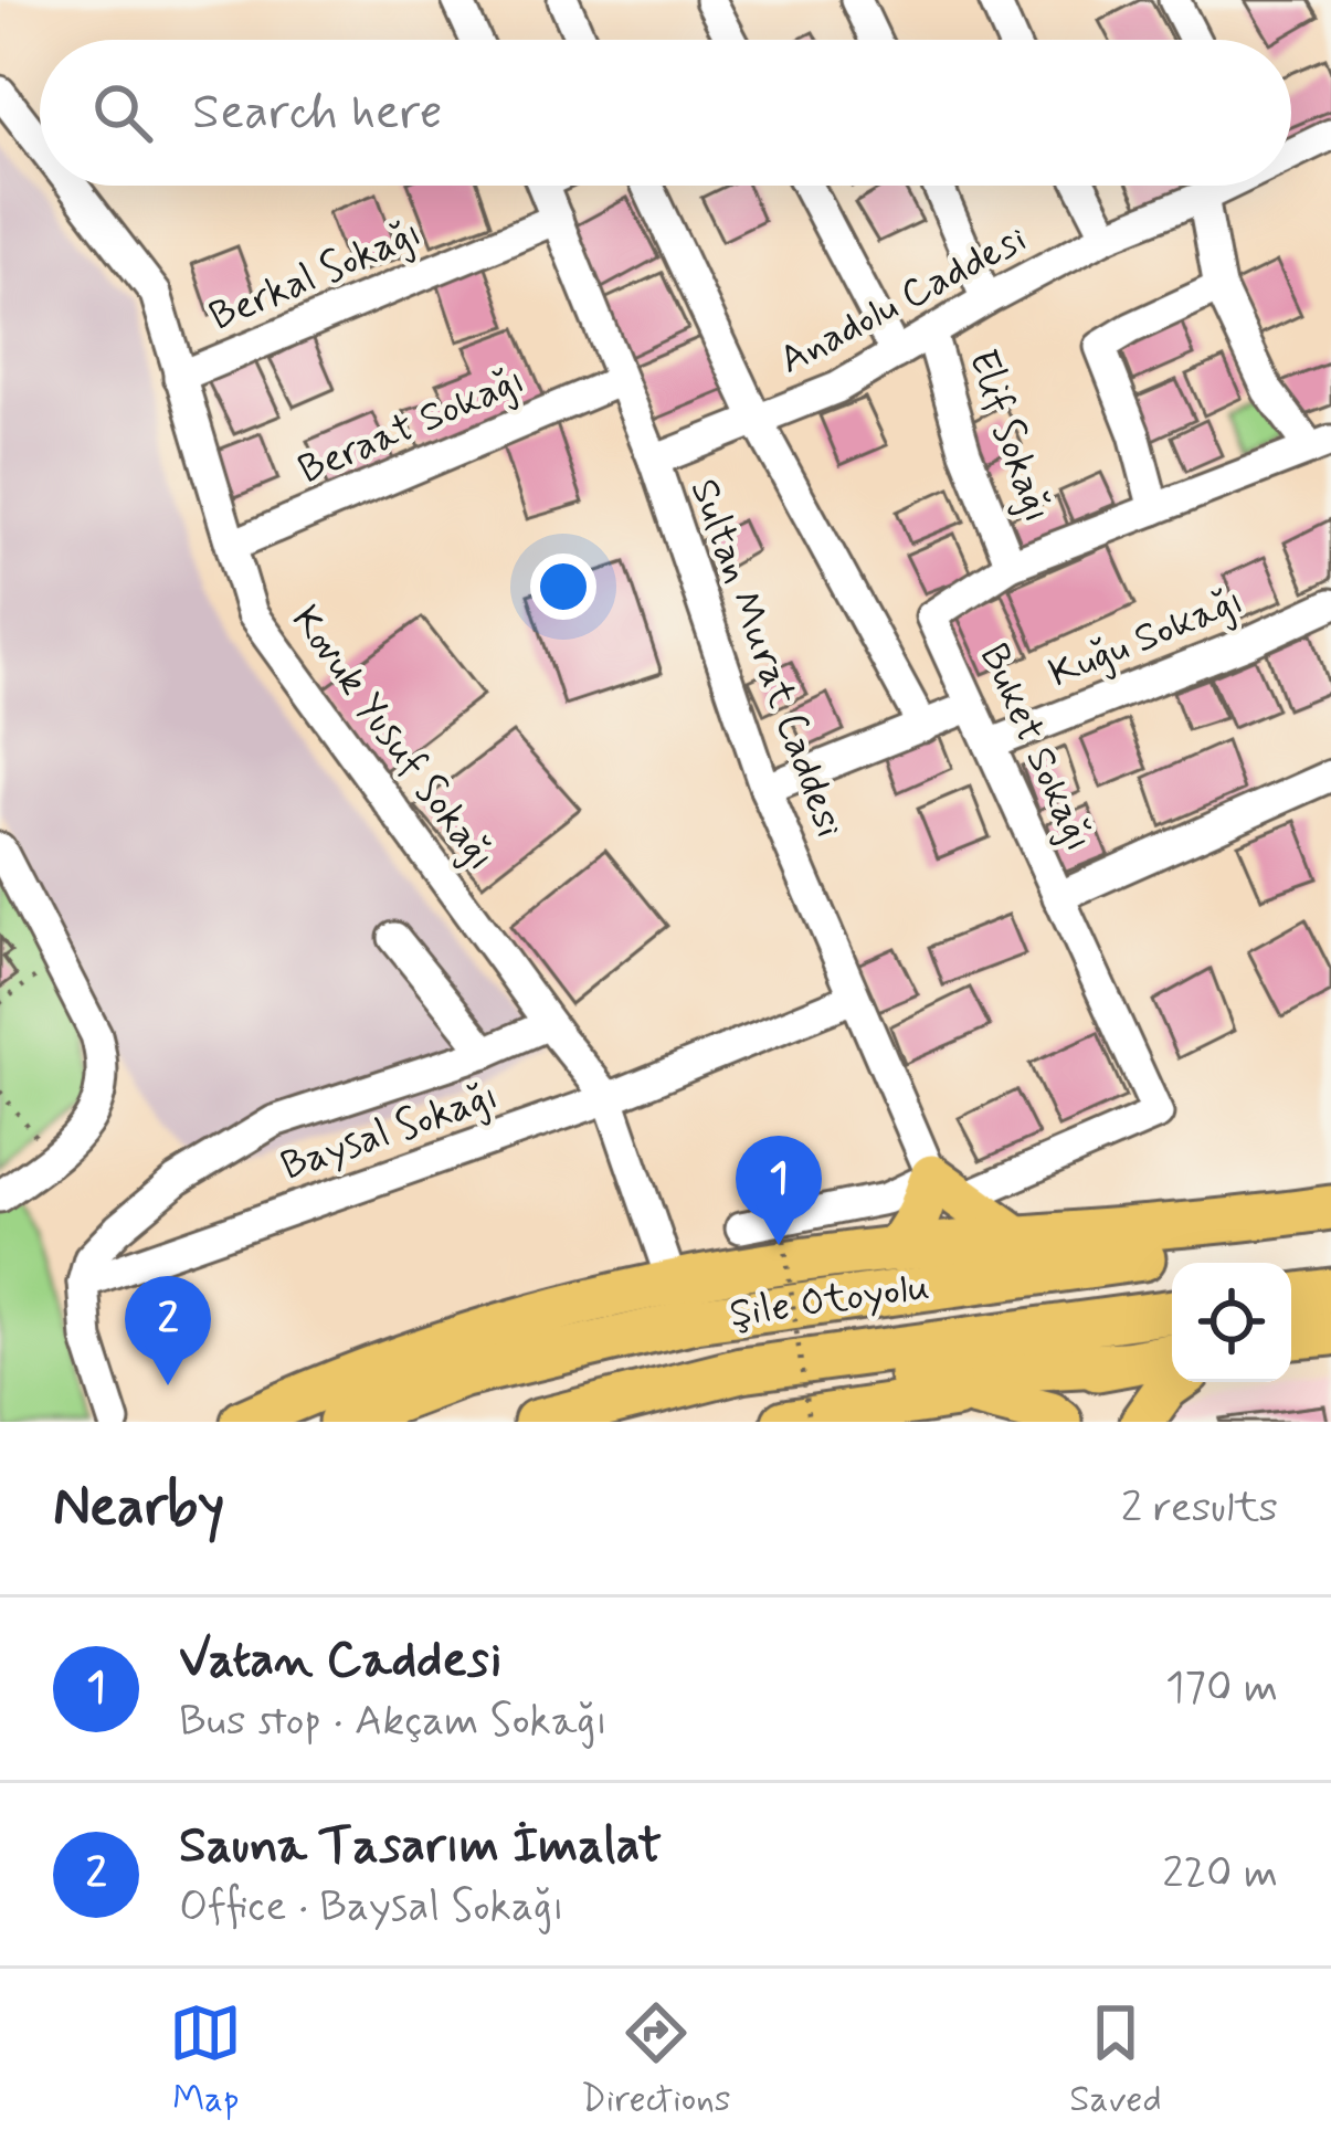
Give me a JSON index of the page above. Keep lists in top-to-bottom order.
{
  "streets": {
    "highway": ["Şile Otoyolu"],
    "street": [
      "Berkal Sokağı",
      "Anadolu Caddesi",
      "Beraat Sokağı",
      "Elif Sokağı",
      "Kuğu Sokağı",
      "Sultan Murat Caddesi",
      "Kovuk Yusuf Sokağı",
      "Buket Sokağı",
      "Baysal Sokağı"
    ]
  },
  "crossings": [
    ["Berkal Sokağı", "Sultan Murat Caddesi"],
    ["Berkal Sokağı", "Kovuk Yusuf Sokağı"],
    ["Anadolu Caddesi", "Elif Sokağı"],
    ["Anadolu Caddesi", "Sultan Murat Caddesi"],
    ["Beraat Sokağı", "Sultan Murat Caddesi"],
    ["Beraat Sokağı", "Kovuk Yusuf Sokağı"],
    ["Elif Sokağı", "Buket Sokağı"],
    ["Kuğu Sokağı", "Buket Sokağı"],
    ["Sultan Murat Caddesi", "Buket Sokağı"],
    ["Sultan Murat Caddesi", "Baysal Sokağı"],
    ["Kovuk Yusuf Sokağı", "Baysal Sokağı"]
  ],
  "page": {
    "search": "Search here",
    "pins": ["1", "2"],
    "heading": ["Nearby", "2 results"],
    "list": [
      {
        "mark": "1",
        "name": "Vatan Caddesi",
        "note": "Bus stop · Akçam Sokağı",
        "value": "170 m"
      },
      {
        "mark": "2",
        "name": "Sauna Tasarım İmalat",
        "note": "Office · Baysal Sokağı",
        "value": "220 m"
      }
    ],
    "nav": ["Map", "Directions", "Saved"]
  }
}
